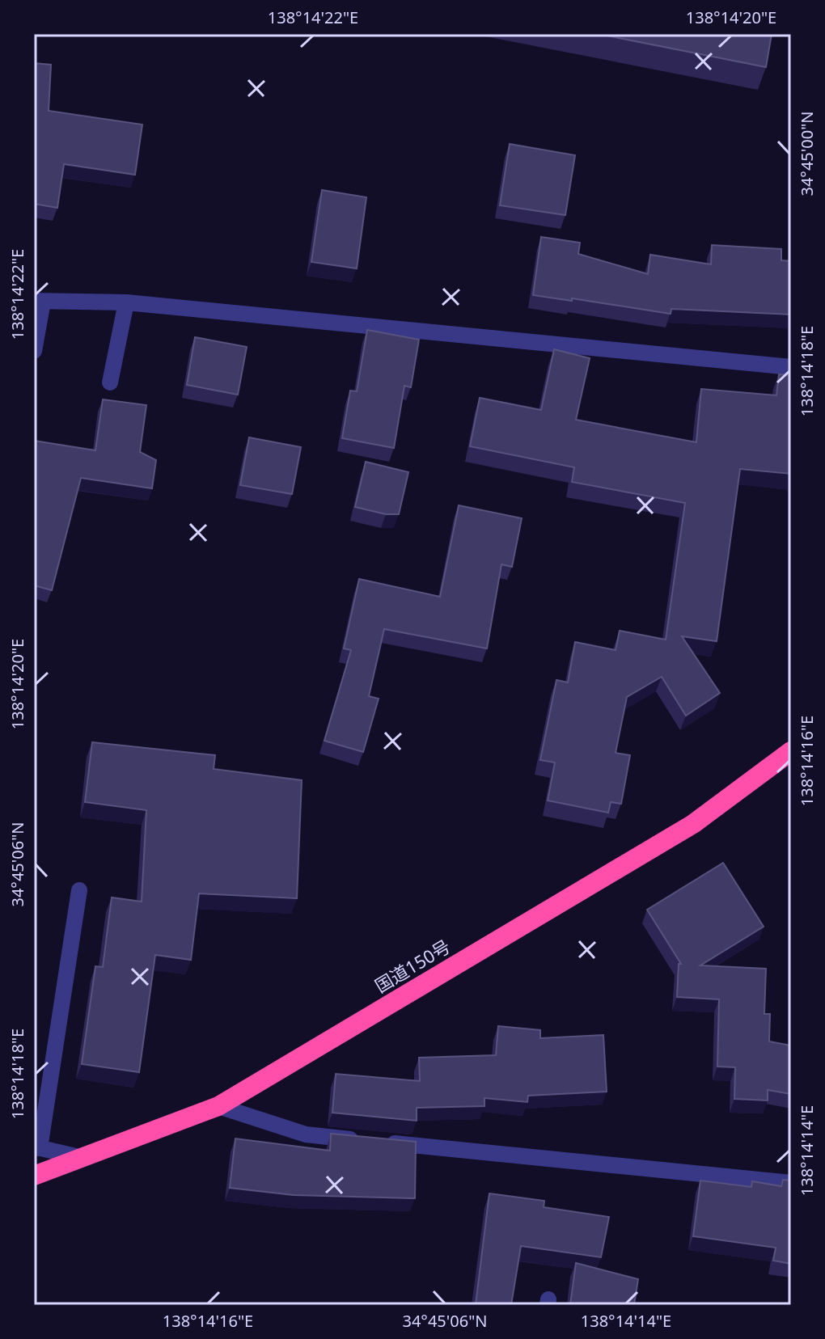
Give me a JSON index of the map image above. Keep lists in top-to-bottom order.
{
  "streets": {
    "highway": ["国道150号"]
  },
  "coordinates": [
    "138°14'22\"E",
    "138°14'20\"E",
    "34°45'00\"N",
    "138°14'18\"E",
    "138°14'16\"E",
    "34°45'06\"N",
    "138°14'14\"E"
  ]
}
